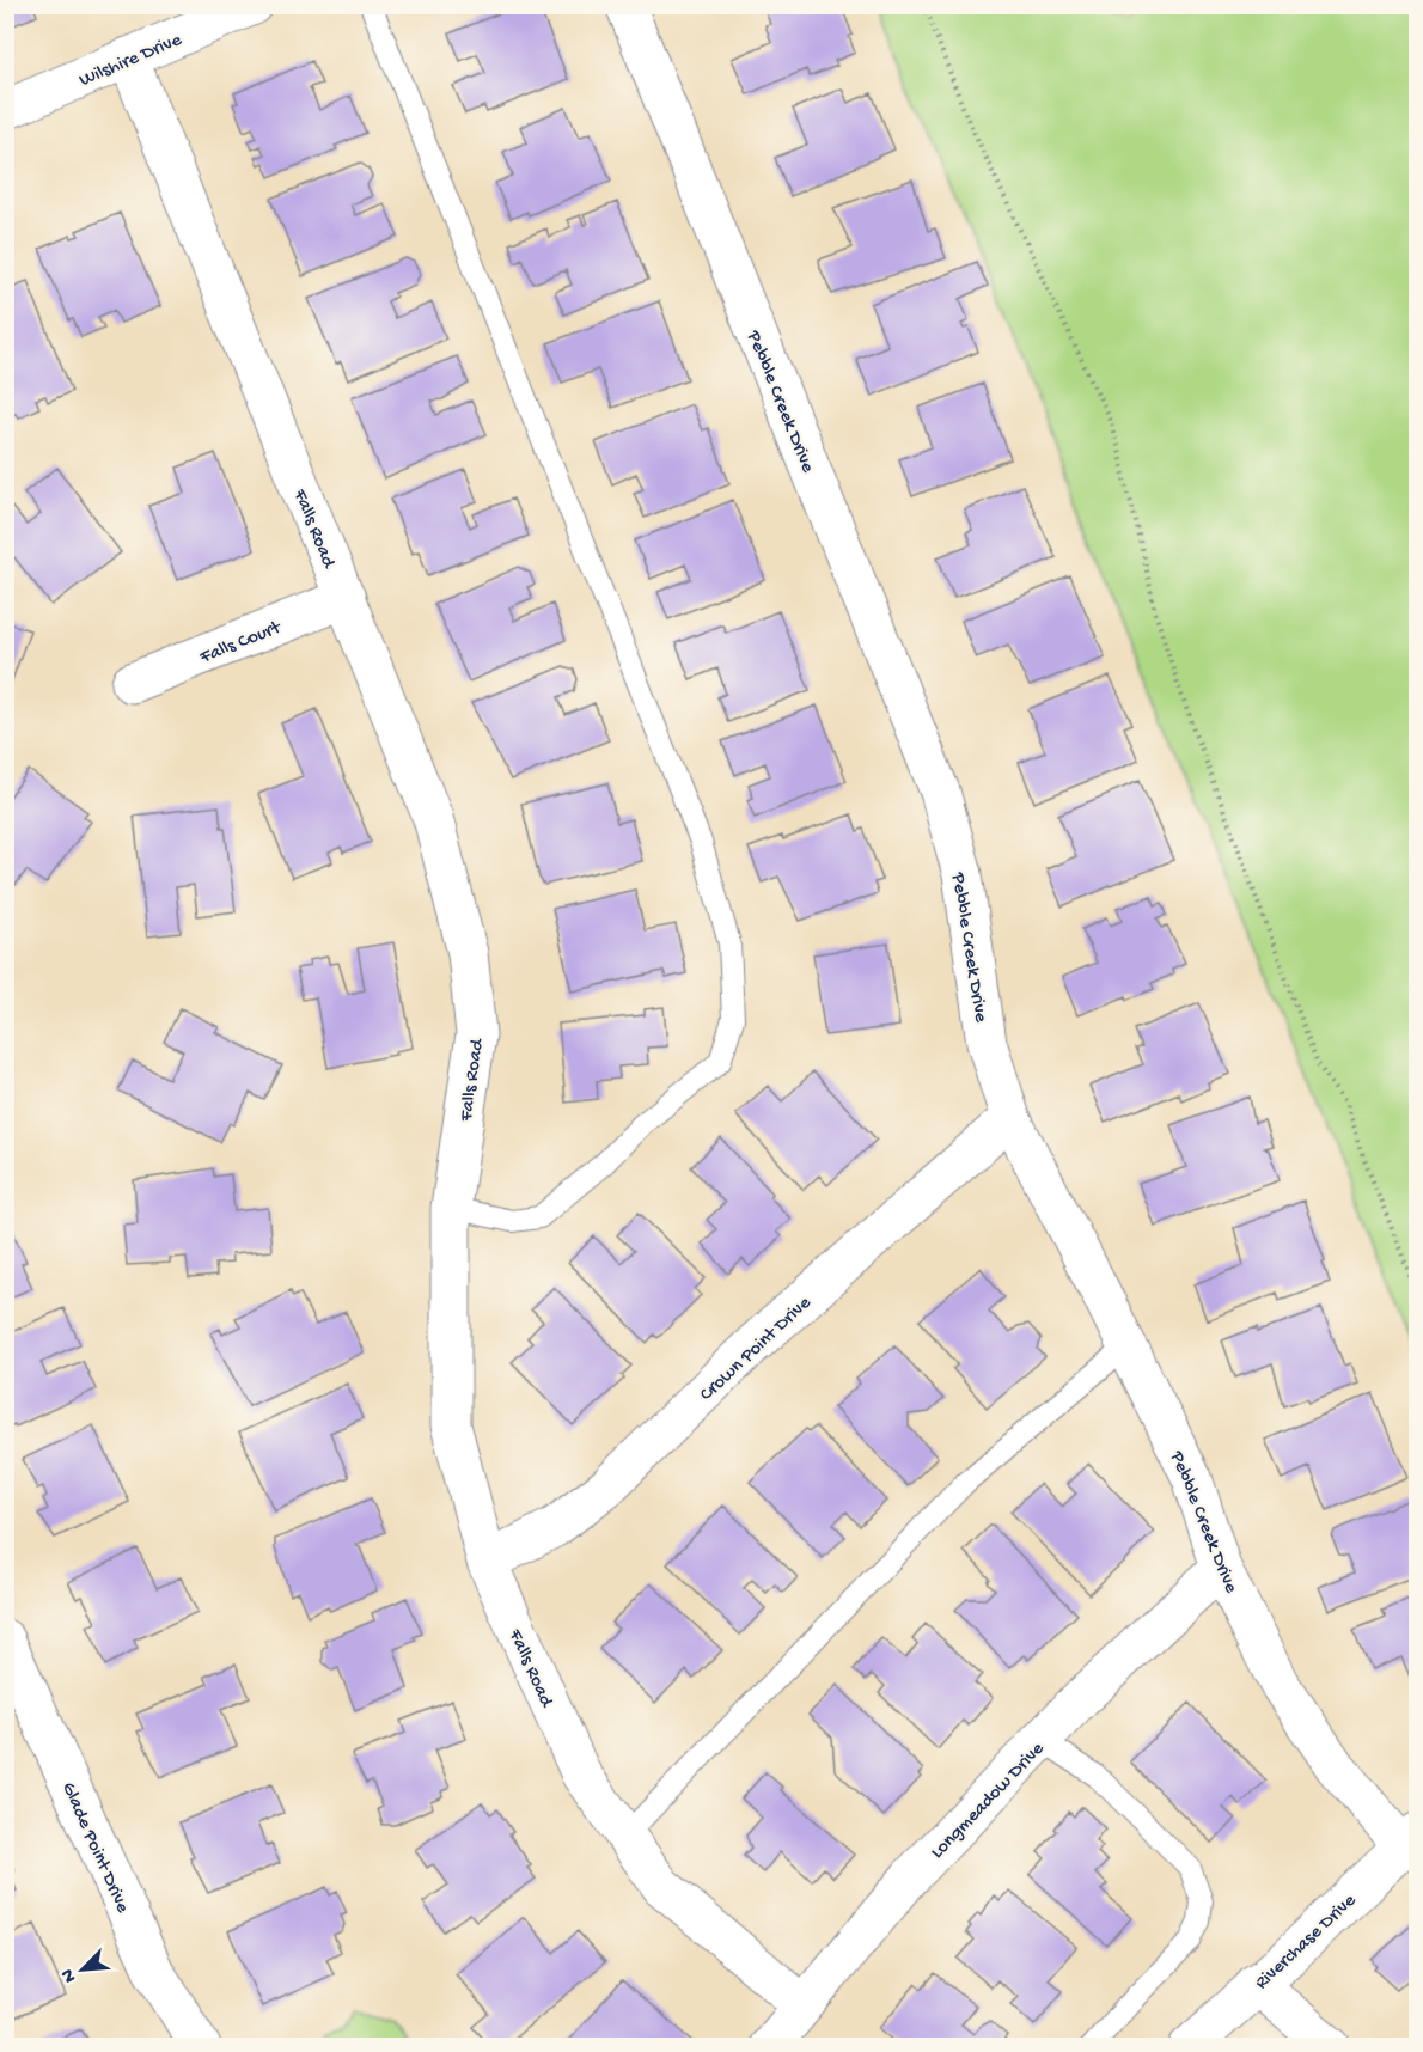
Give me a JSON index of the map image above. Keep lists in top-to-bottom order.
{
  "streets": {
    "street": [
      "Wilshire Drive",
      "Pebble Creek Drive",
      "Falls Road",
      "Falls Court",
      "Crown Point Drive",
      "Longmeadow Drive",
      "Glade Point Drive",
      "Riverchase Drive"
    ]
  },
  "crossings": [
    ["Wilshire Drive", "Falls Road"],
    ["Pebble Creek Drive", "Crown Point Drive"],
    ["Pebble Creek Drive", "Longmeadow Drive"],
    ["Pebble Creek Drive", "Riverchase Drive"],
    ["Falls Road", "Falls Court"],
    ["Falls Road", "Crown Point Drive"],
    ["Falls Road", "Longmeadow Drive"]
  ],
  "north": "bottom left"
}
